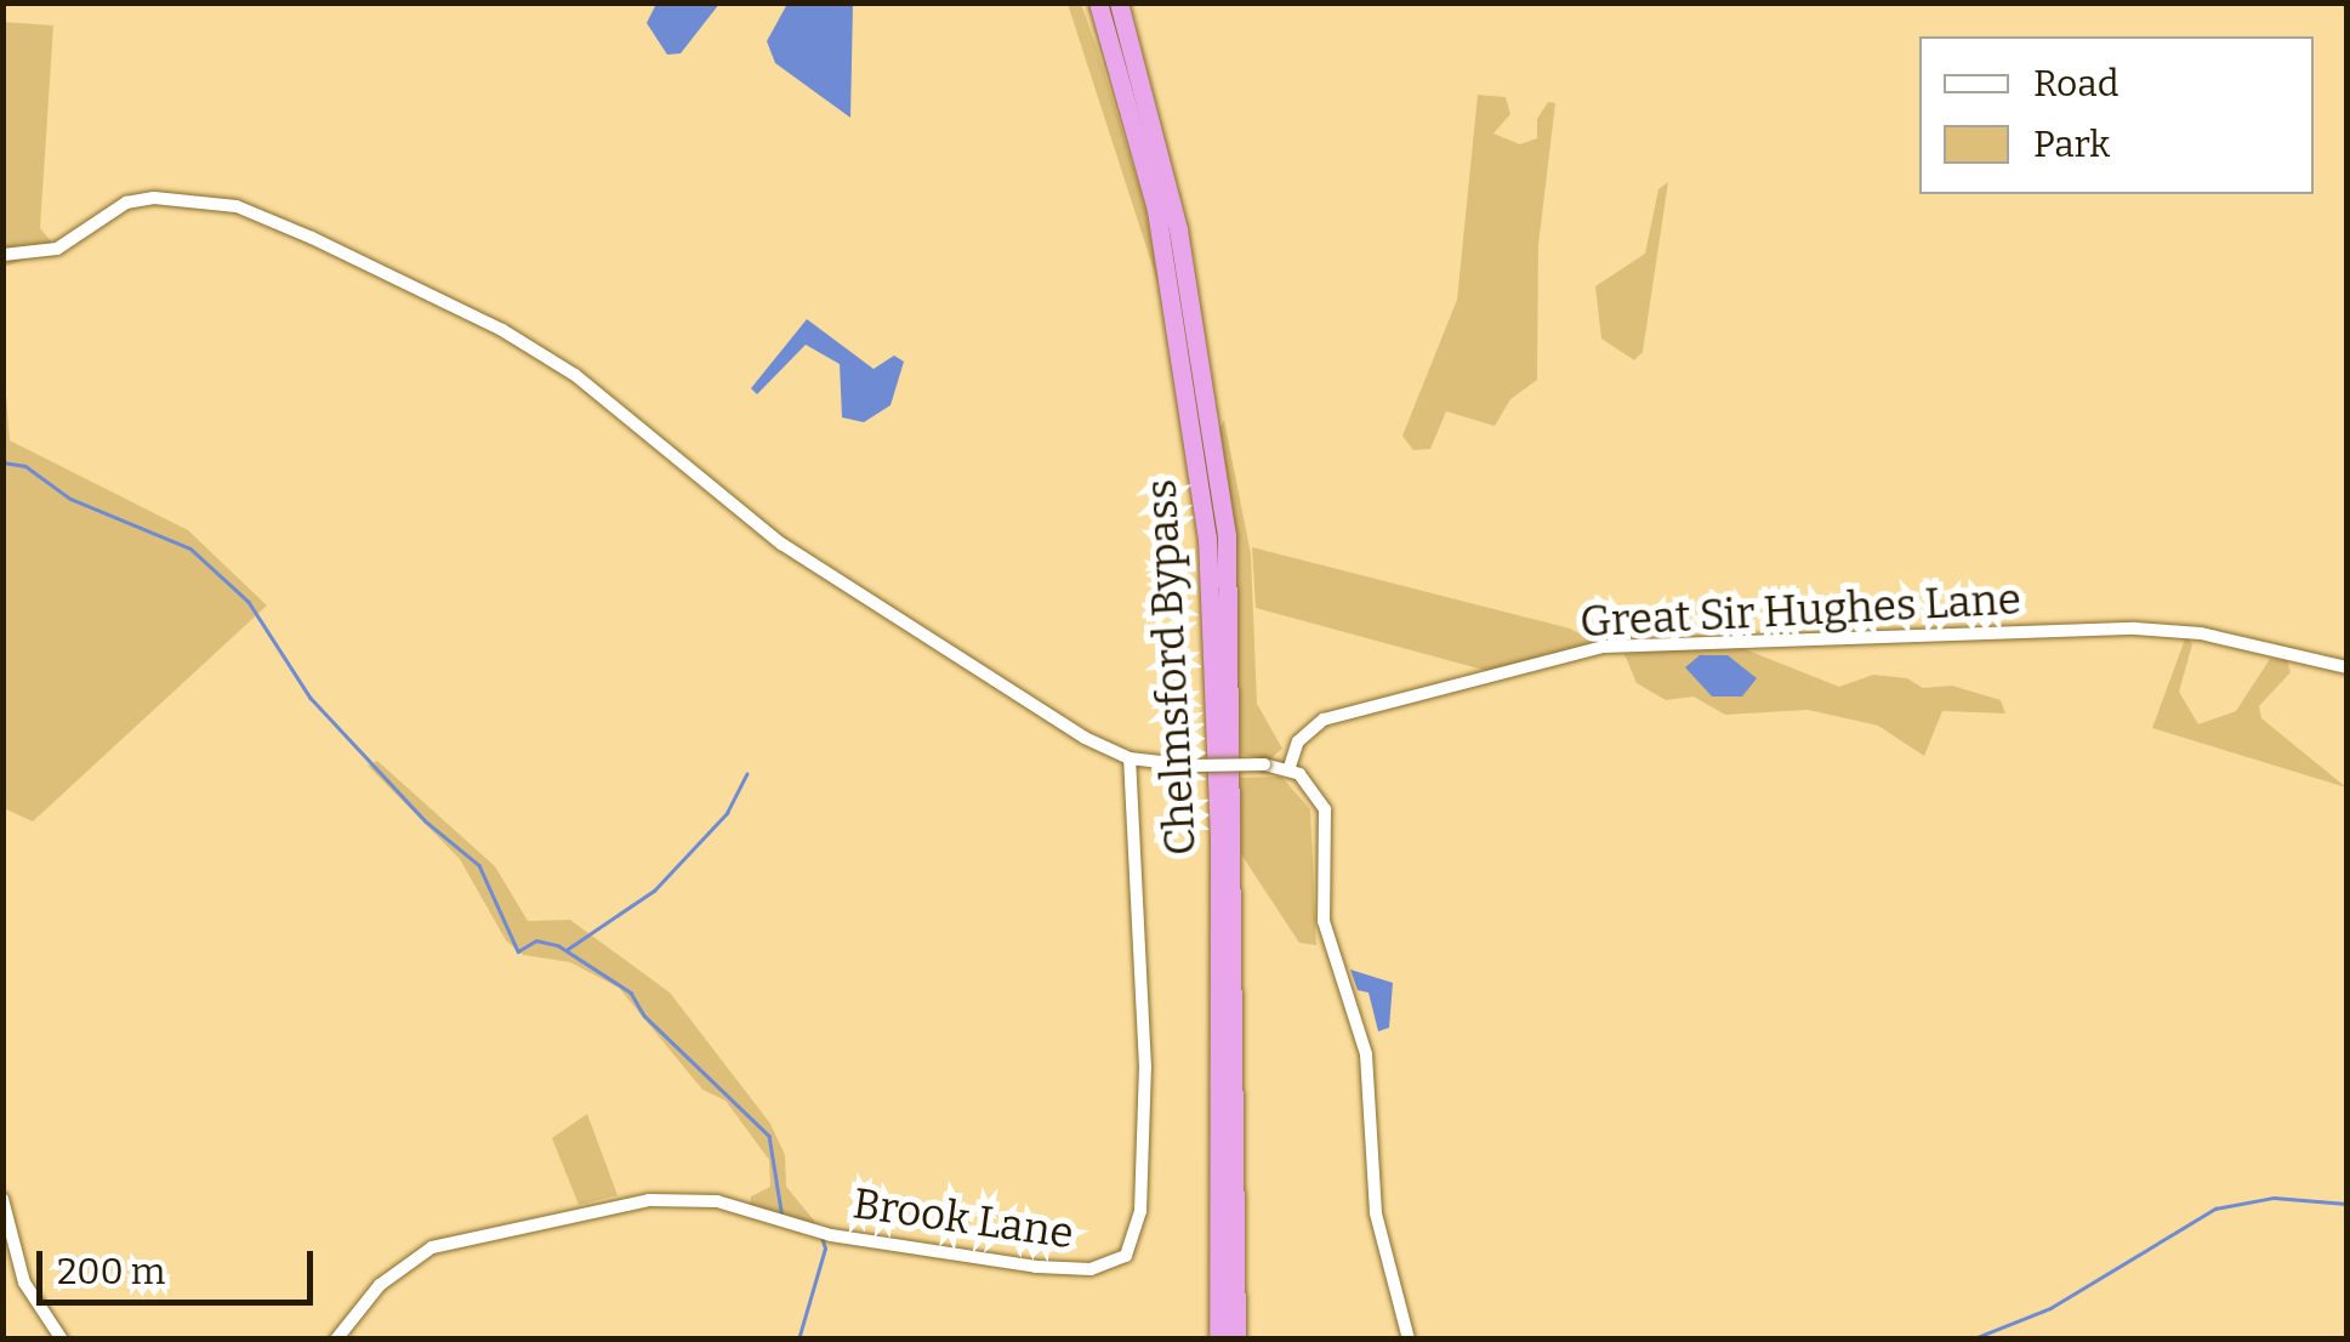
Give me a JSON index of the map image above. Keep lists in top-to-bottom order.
{
  "streets": {
    "highway": ["Chelmsford Bypass"],
    "street": ["Great Sir Hughes Lane", "Brook Lane"]
  },
  "legend": ["Road", "Park"],
  "scale_bar": "200 m"
}
